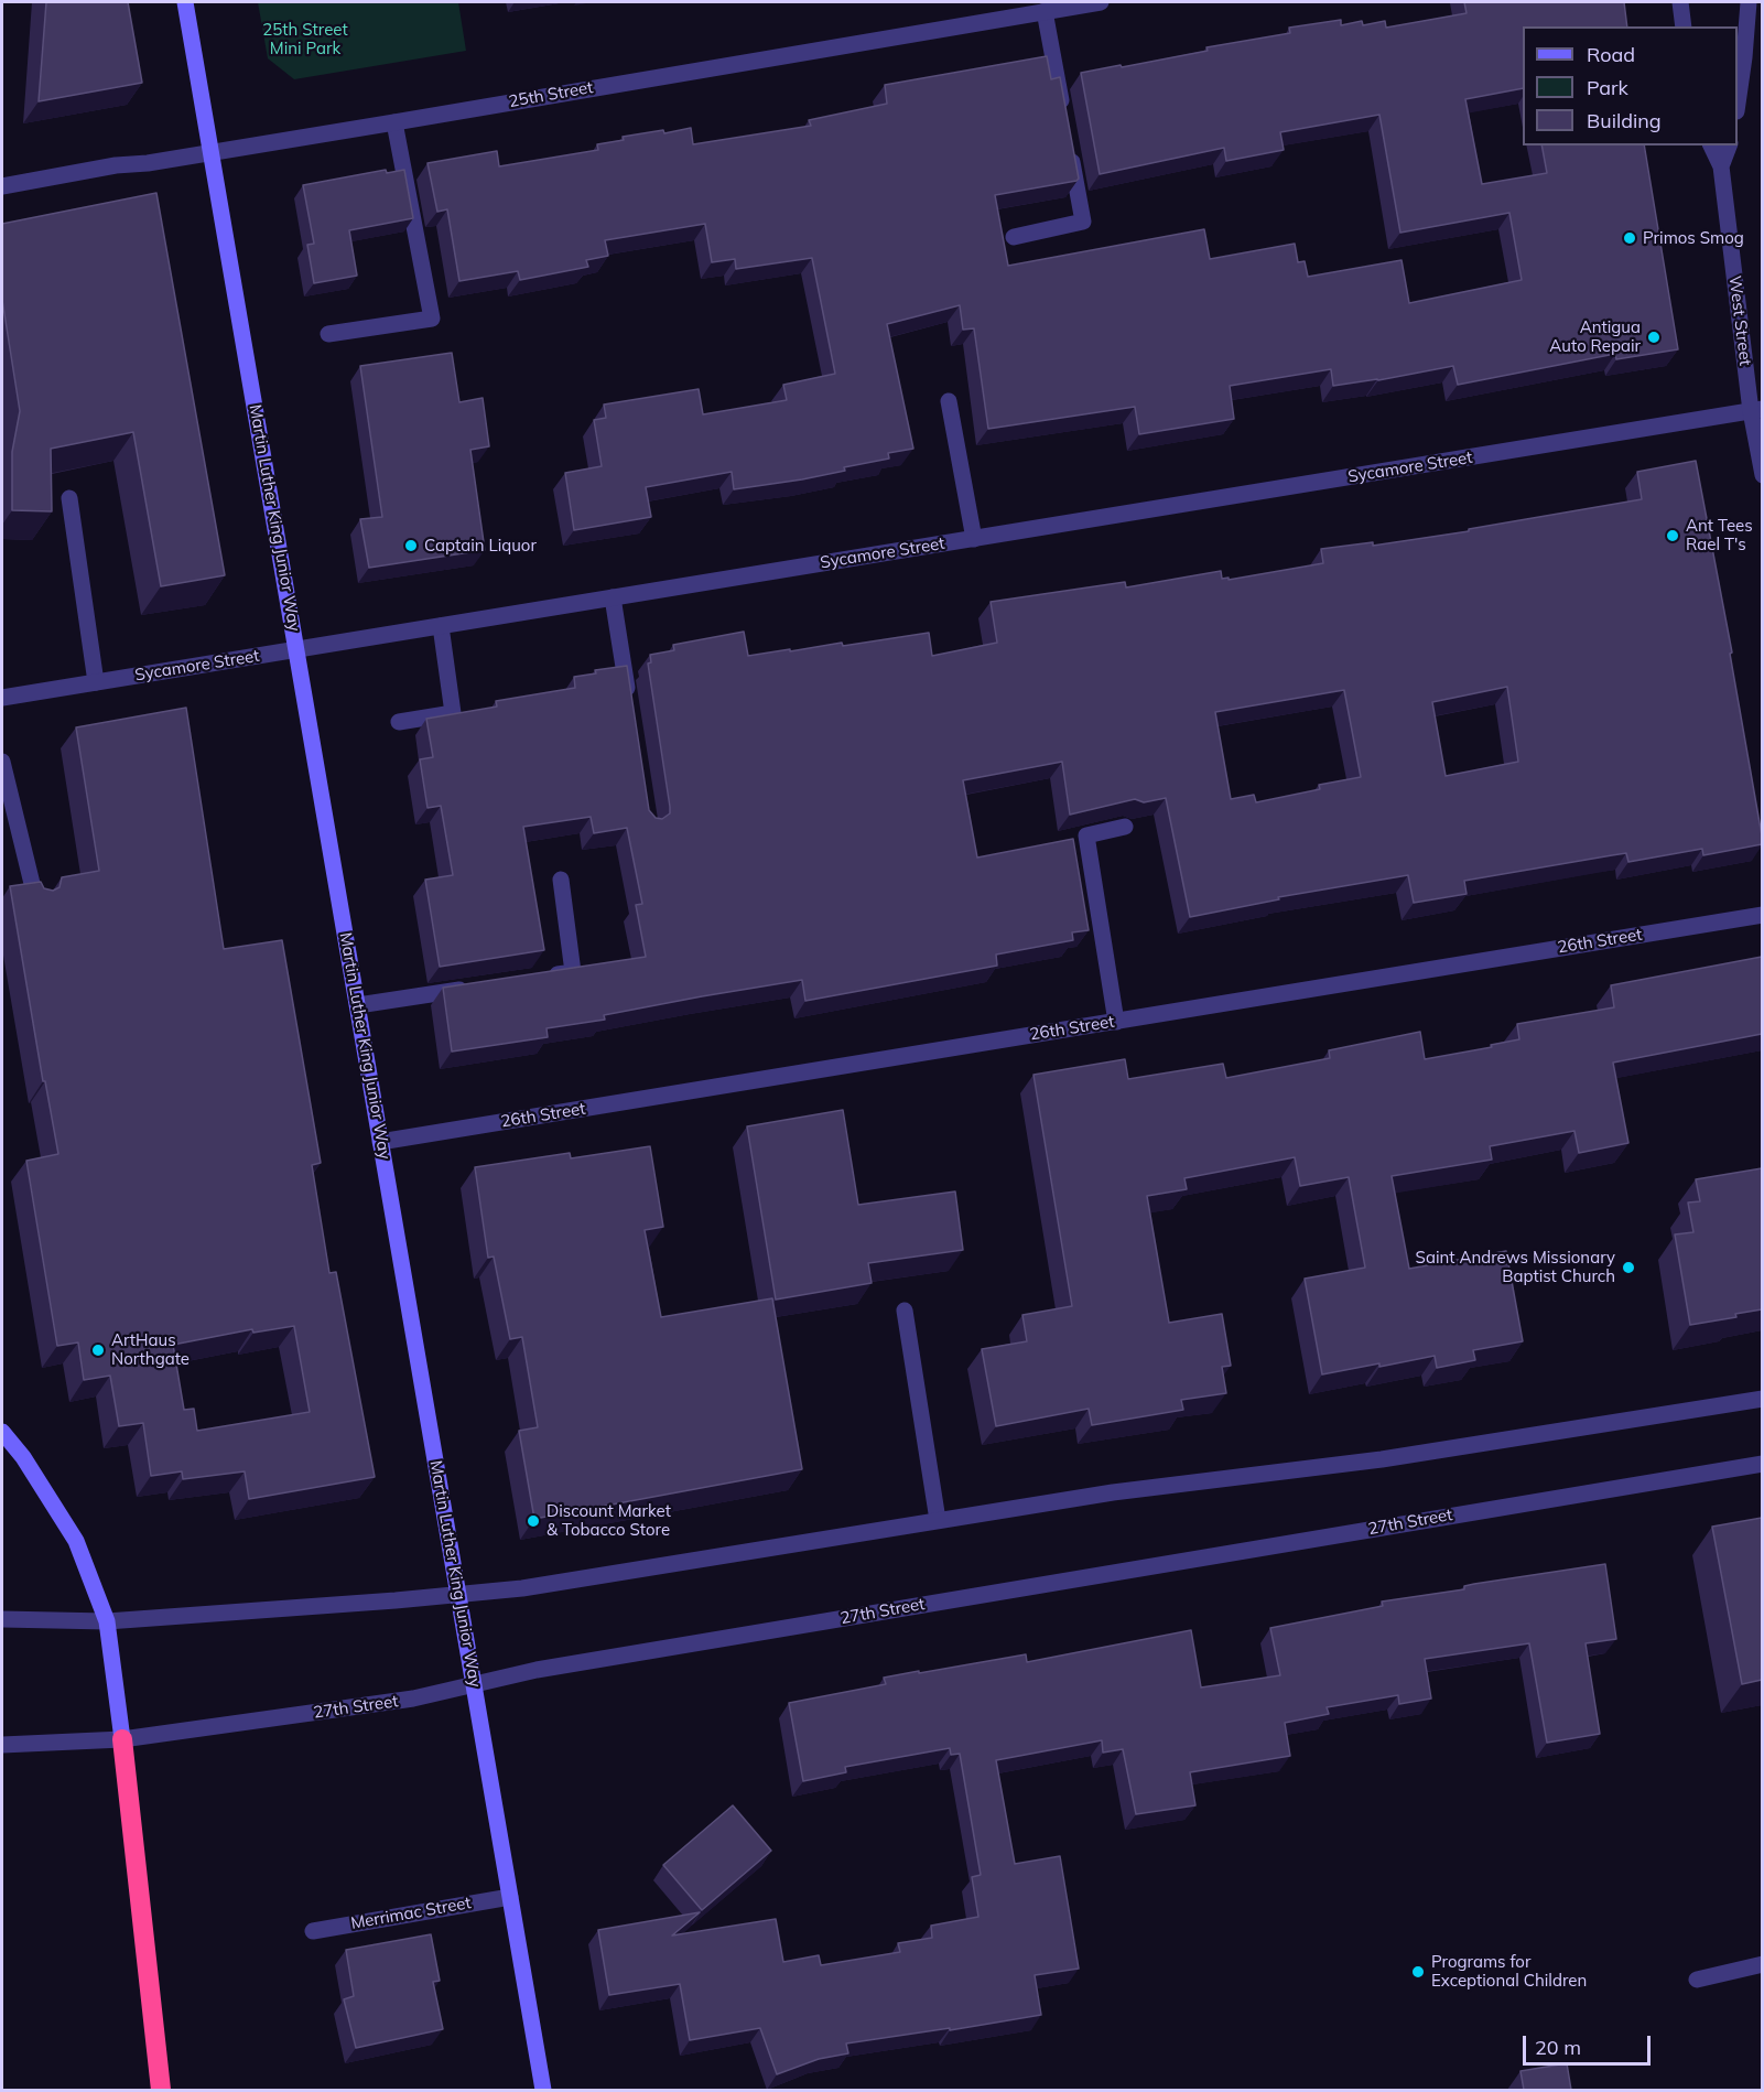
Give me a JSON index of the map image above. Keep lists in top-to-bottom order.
{
  "streets": {
    "main road": ["Martin Luther King Junior Way"],
    "street": [
      "25th Street",
      "West Street",
      "Sycamore Street",
      "26th Street",
      "27th Street",
      "Merrimac Street"
    ]
  },
  "crossings": [
    ["25th Street", "Martin Luther King Junior Way"],
    ["West Street", "Sycamore Street"],
    ["Sycamore Street", "Martin Luther King Junior Way"],
    ["Martin Luther King Junior Way", "26th Street"],
    ["Martin Luther King Junior Way", "27th Street"],
    ["Martin Luther King Junior Way", "Merrimac Street"]
  ],
  "parks": ["25th Street Mini Park"],
  "places": [
    "Primos Smog",
    "Antigua Auto Repair",
    "Ant Tees Rael T's",
    "Captain Liquor",
    "Saint Andrews Missionary Baptist Church",
    "ArtHaus Northgate",
    "Discount Market & Tobacco Store",
    "Programs for Exceptional Children"
  ],
  "legend": ["Road", "Park", "Building"],
  "scale_bar": "20 m"
}
